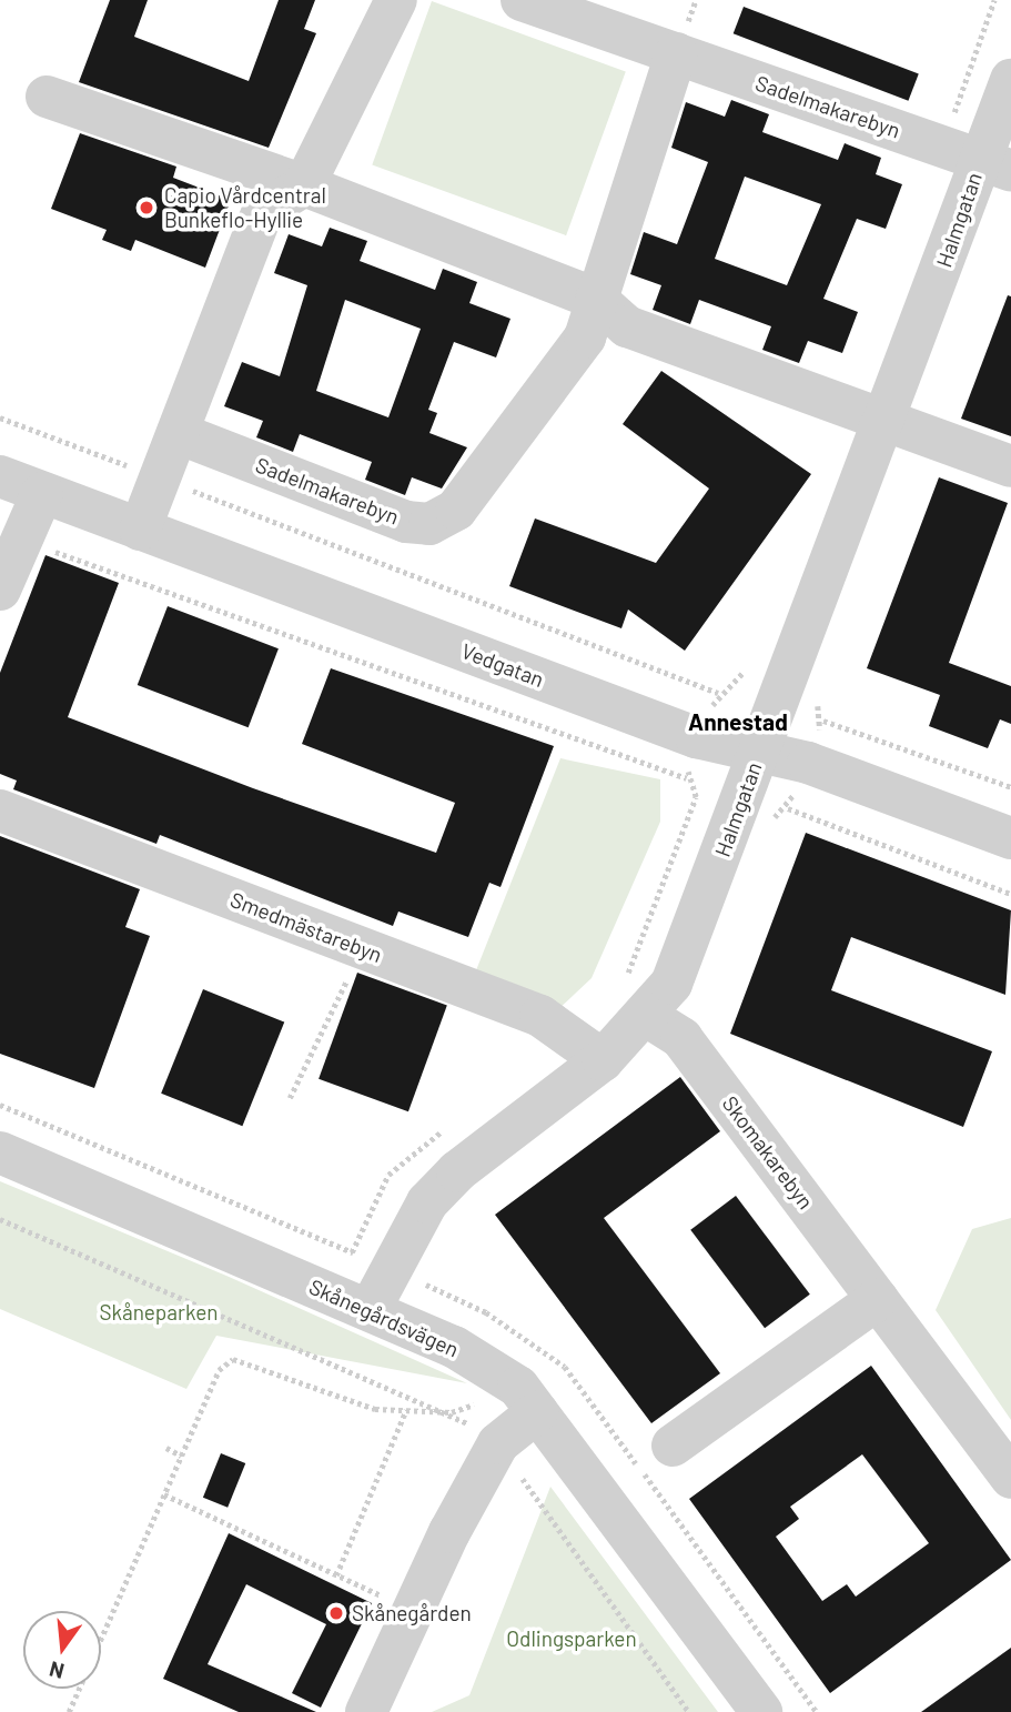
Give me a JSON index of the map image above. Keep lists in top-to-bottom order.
{
  "streets": {
    "street": [
      "Sadelmakarebyn",
      "Halmgatan",
      "Vedgatan",
      "Smedmästarebyn",
      "Skomakarebyn",
      "Skånegårdsvägen"
    ]
  },
  "crossings": [
    ["Sadelmakarebyn", "Halmgatan"],
    ["Halmgatan", "Vedgatan"],
    ["Halmgatan", "Smedmästarebyn"],
    ["Halmgatan", "Skomakarebyn"],
    ["Halmgatan", "Skånegårdsvägen"]
  ],
  "districts": ["Annestad"],
  "parks": ["Skåneparken", "Odlingsparken"],
  "places": ["Capio Vårdcentral Bunkeflo-Hyllie", "Skånegården"],
  "north": "bottom"
}
